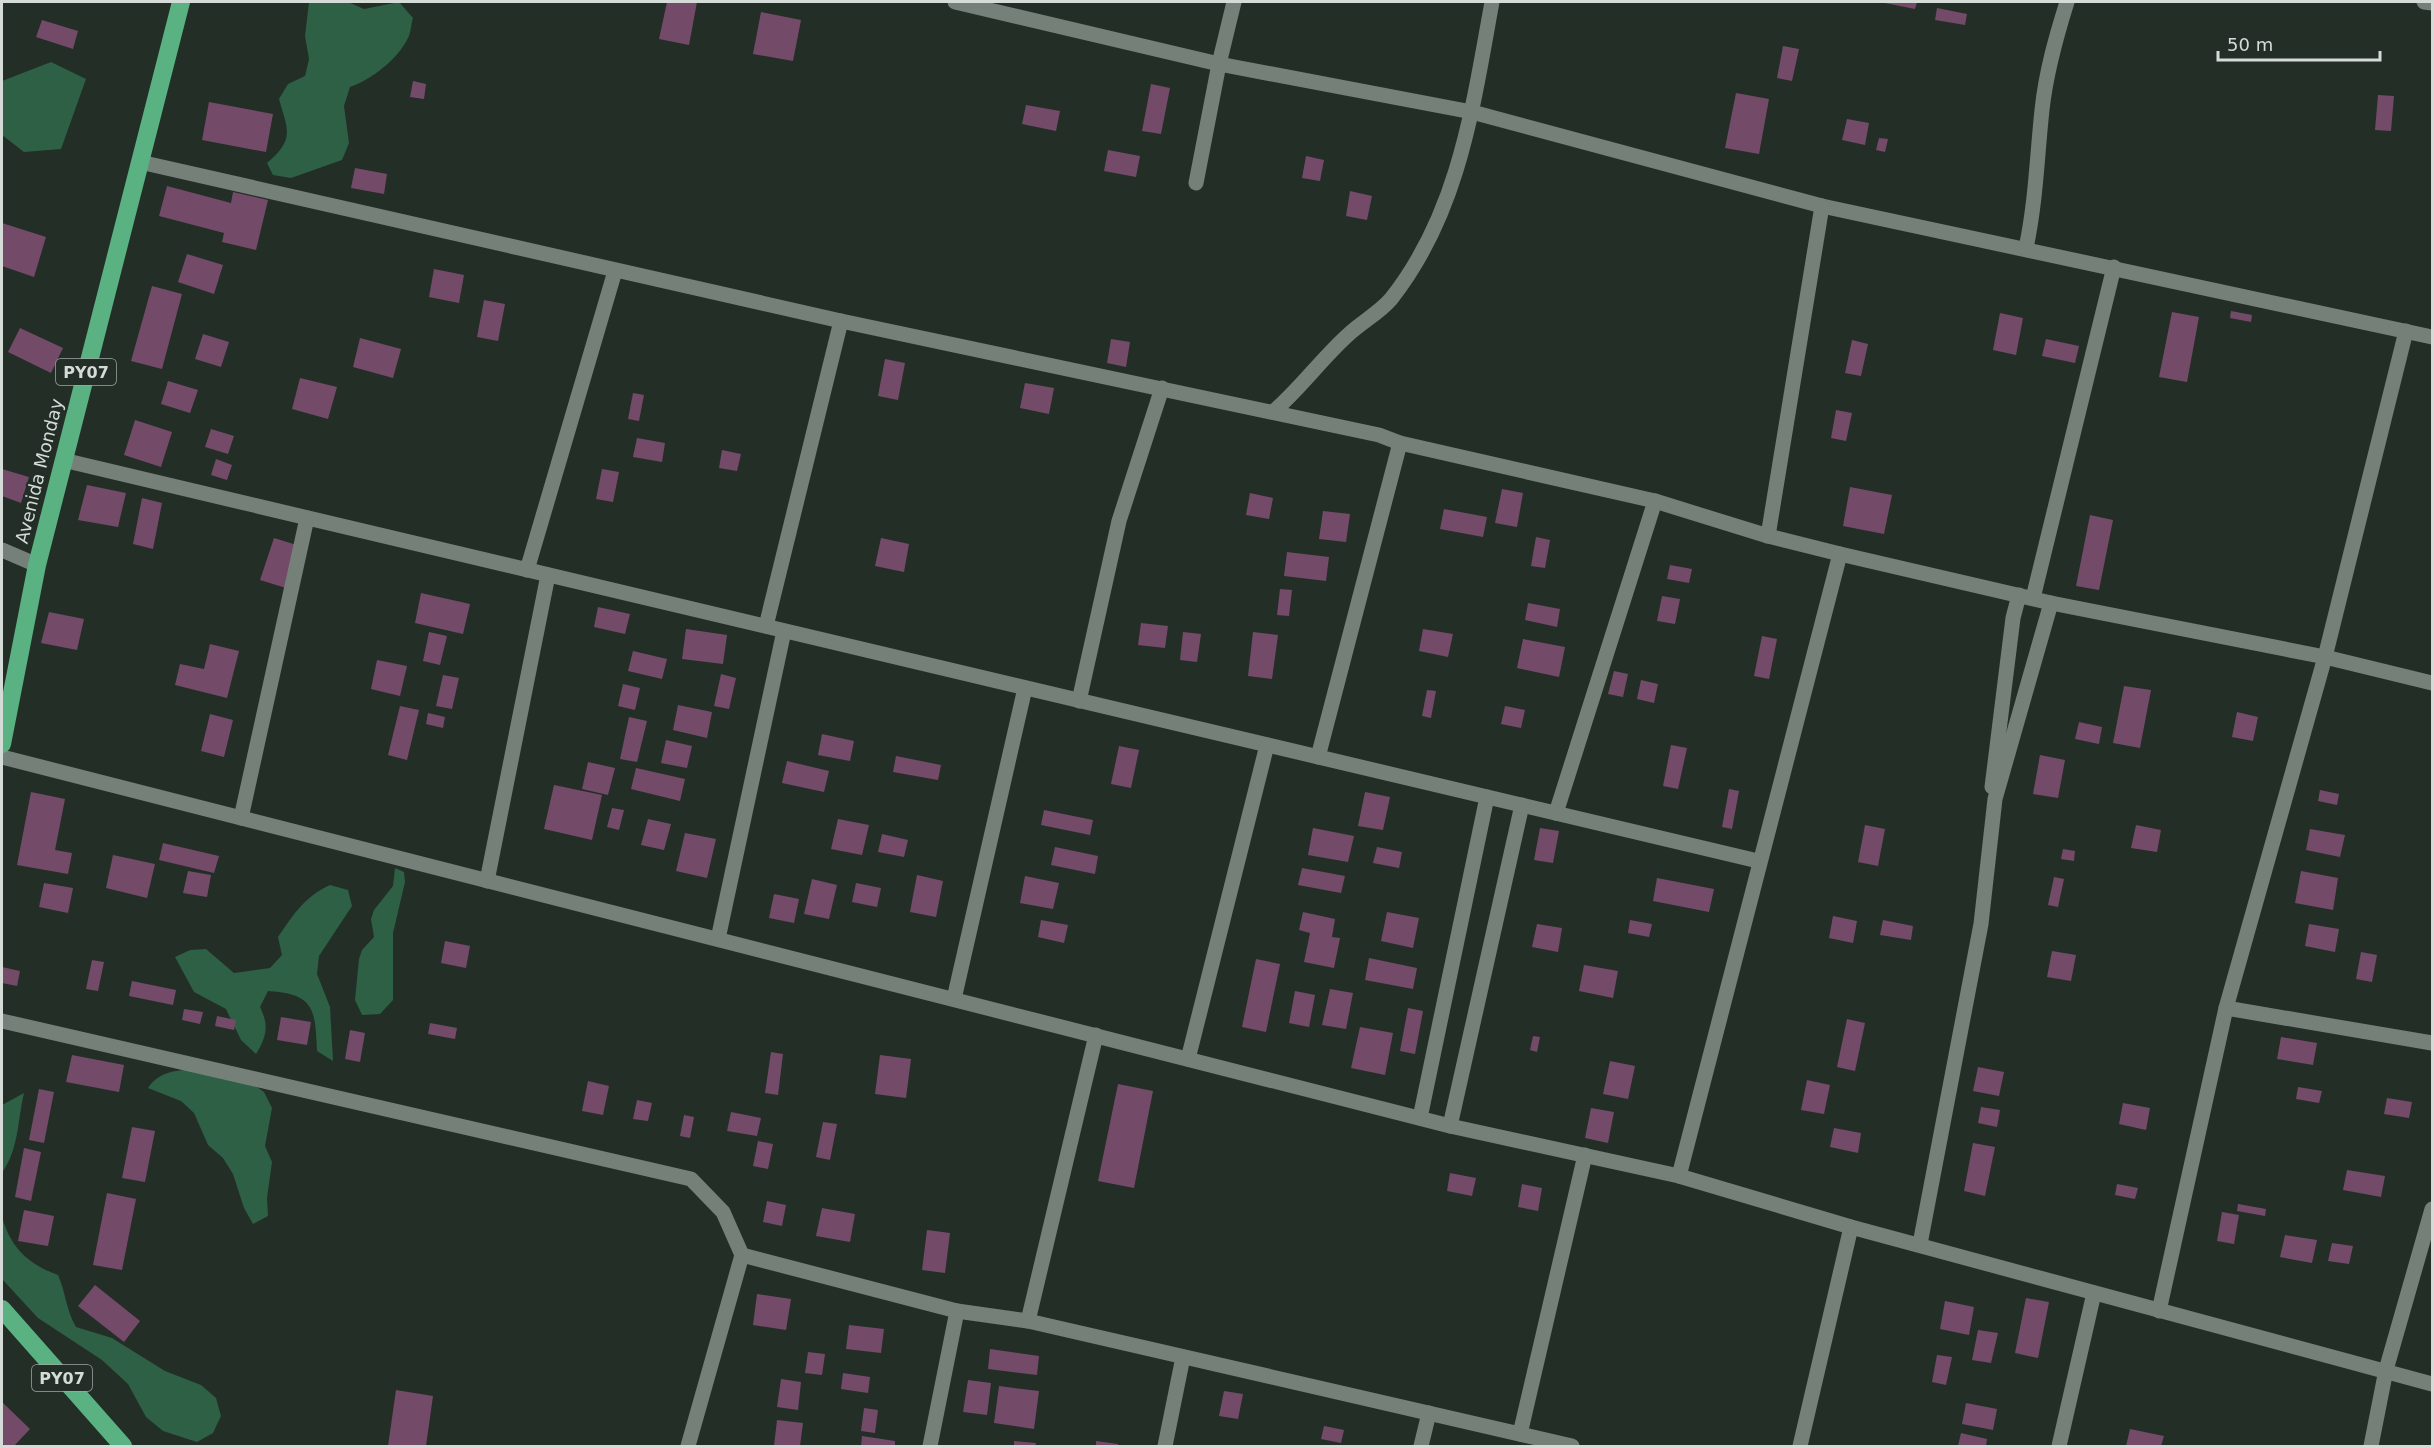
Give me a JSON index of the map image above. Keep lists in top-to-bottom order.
{
  "streets": {
    "highway": ["PY07", "Avenida Monday"]
  },
  "scale_bar": "50 m"
}
